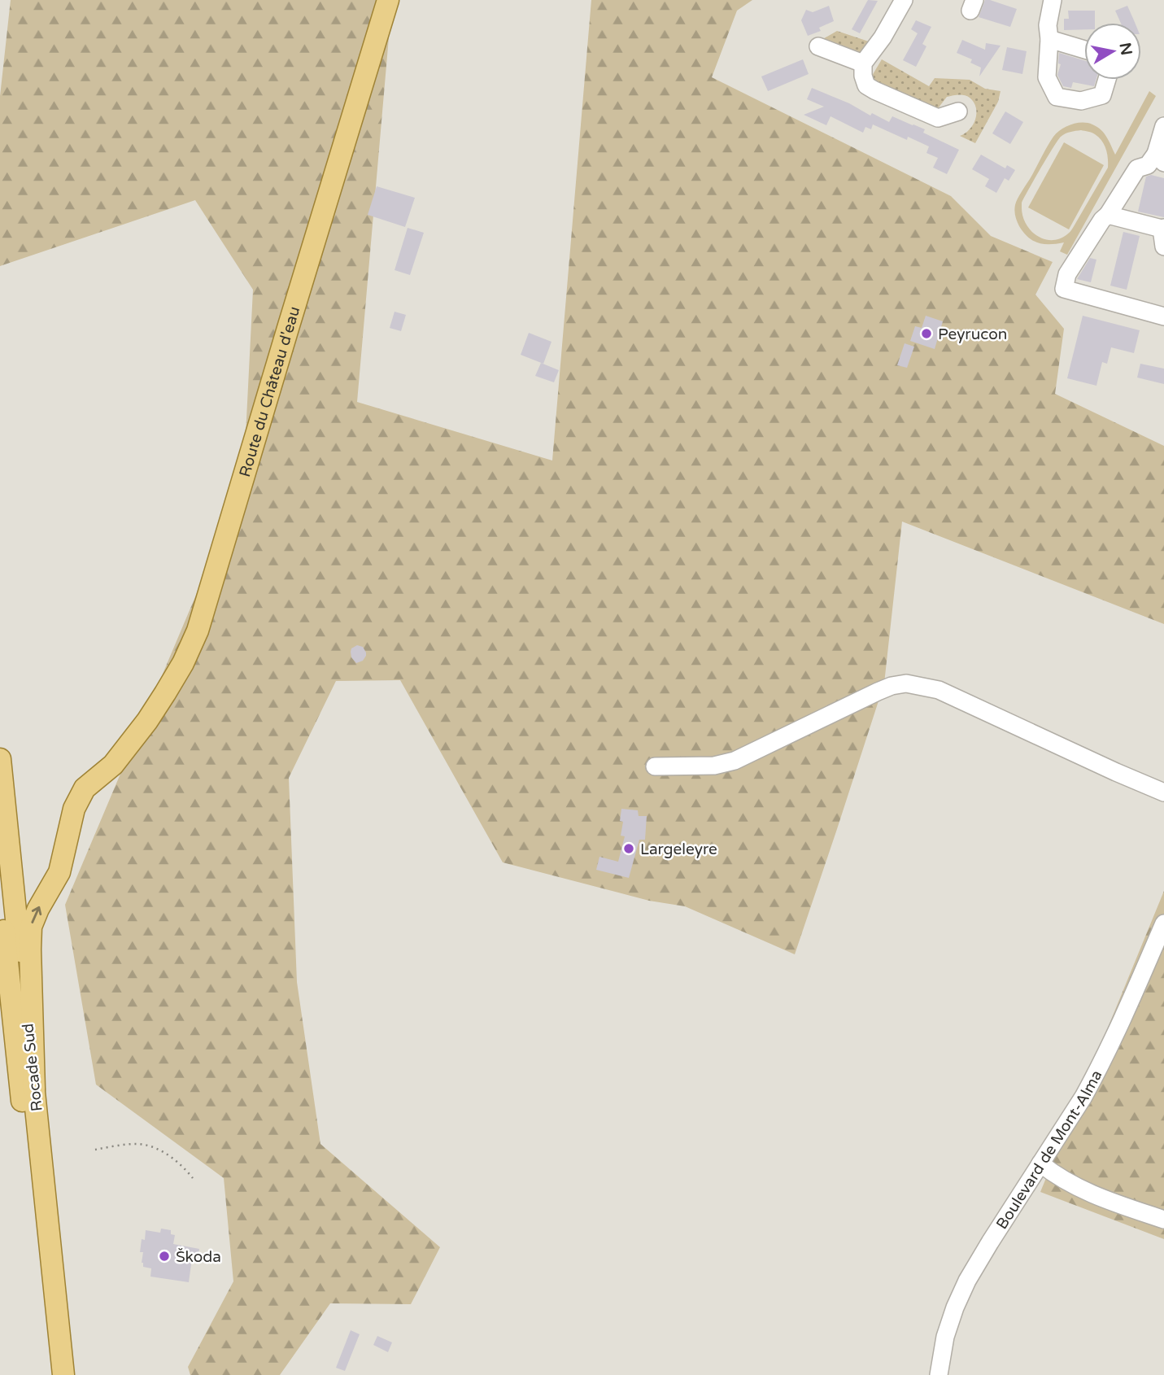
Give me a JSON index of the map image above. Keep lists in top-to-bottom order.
{
  "streets": {
    "main road": ["Route du Château d'eau", "Rocade Sud"],
    "street": ["Boulevard de Mont-Alma"]
  },
  "crossings": [
    ["Route du Château d'eau", "Rocade Sud"]
  ],
  "one_way": ["Route du Château d'eau"],
  "places": ["Peyrucon", "Largeleyre", "Škoda"],
  "north": "right"
}
